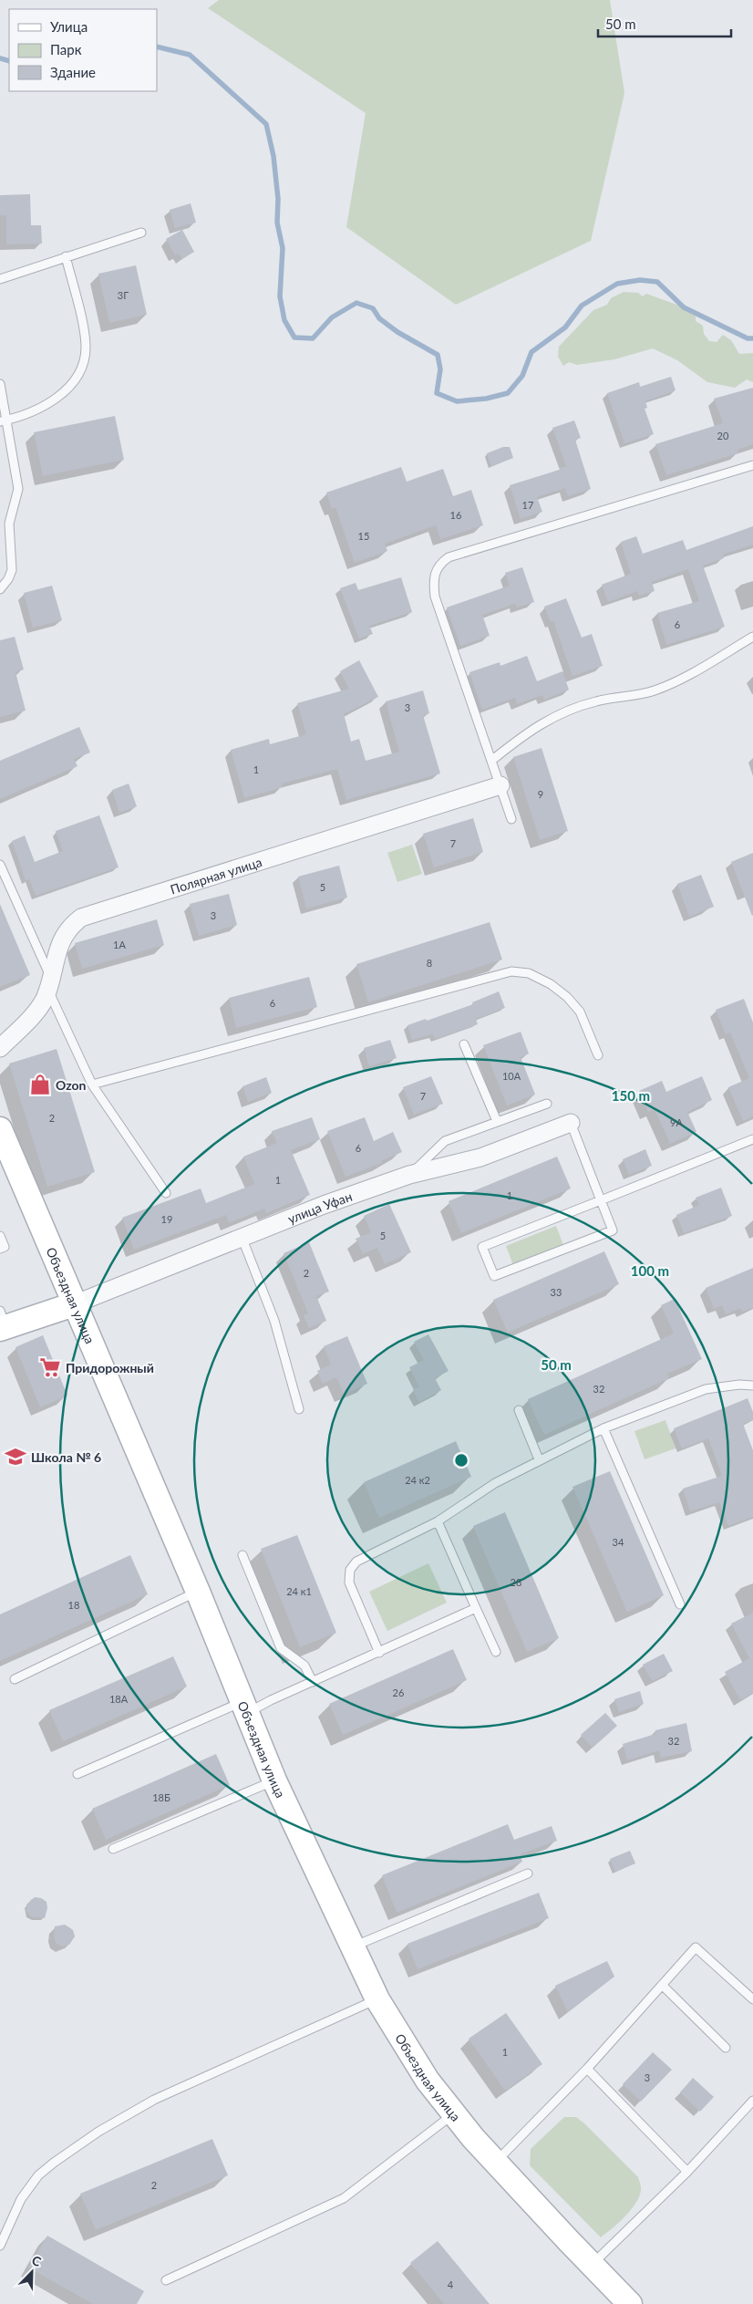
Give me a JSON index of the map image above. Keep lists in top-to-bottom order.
{
  "streets": {
    "main road": ["Объездная улица"],
    "street": ["Полярная улица", "улица Уфан"]
  },
  "crossings": [
    ["улица Уфан", "Объездная улица"]
  ],
  "places": {
    "shop": ["Ozon"],
    "supermarket": ["Придорожный"],
    "school or university": ["Школа № 6"]
  },
  "house_numbers": [
    "3Г",
    "20",
    "17",
    "16",
    "15",
    "6",
    "3",
    "1",
    "9",
    "7",
    "5",
    "3",
    "1А",
    "8",
    "6",
    "10А",
    "7",
    "2",
    "9А",
    "6",
    "1",
    "1",
    "19",
    "5",
    "2",
    "33",
    "32",
    "24 к2",
    "34",
    "28",
    "24 к1",
    "18",
    "26",
    "18А",
    "32",
    "18Б",
    "1",
    "3",
    "2",
    "4"
  ],
  "legend": ["Улица", "Парк", "Здание"],
  "scale_bar": "50 m",
  "north": "top right",
  "rings": ["150 m", "100 m", "50 m"]
}
